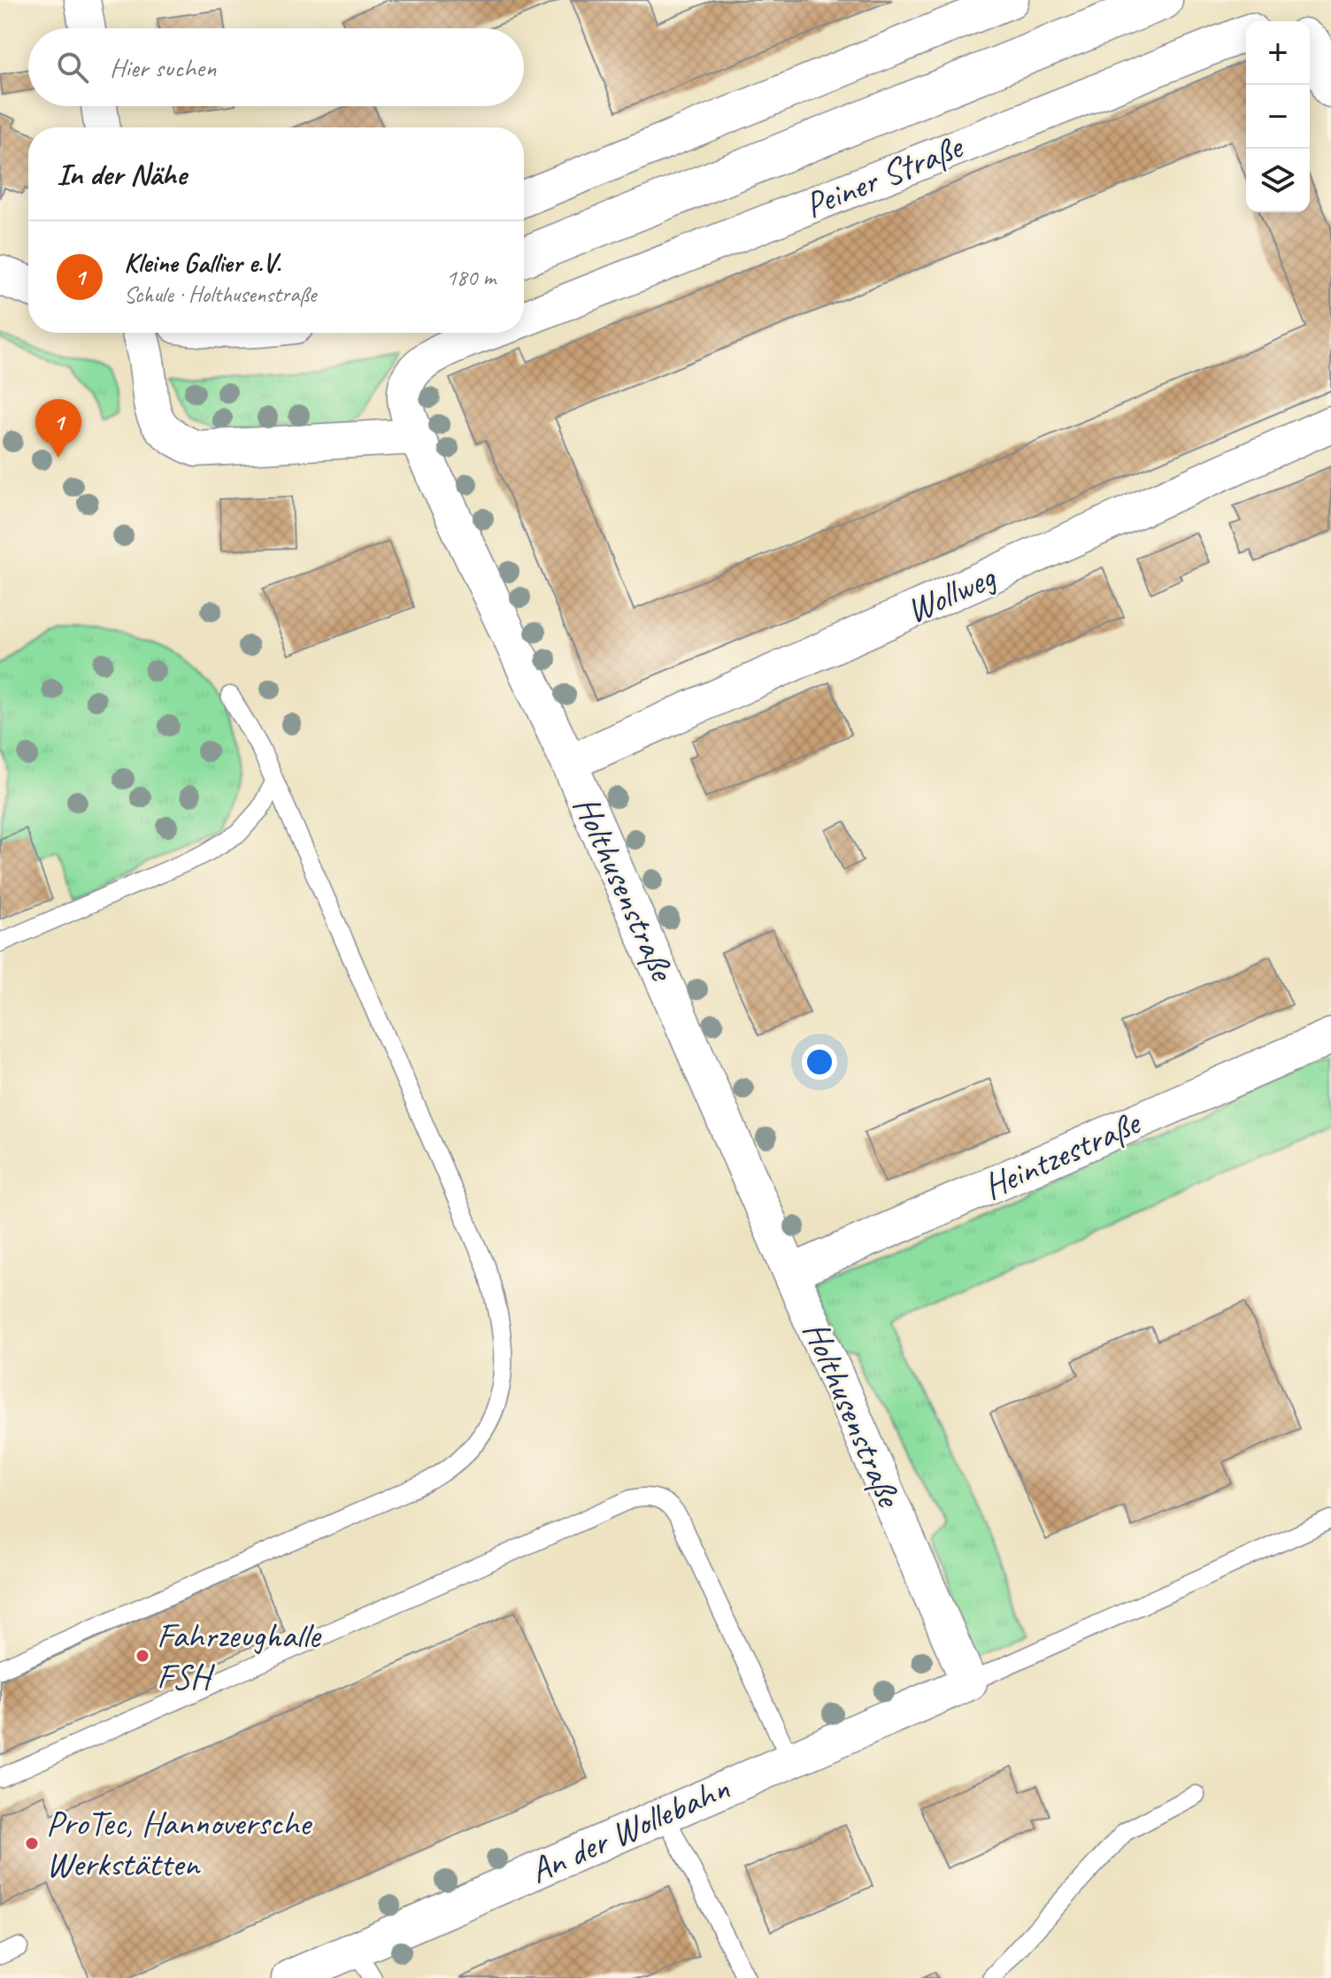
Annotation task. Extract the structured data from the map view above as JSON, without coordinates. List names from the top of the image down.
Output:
{
  "streets": {
    "street": [
      "Peiner Straße",
      "Wollweg",
      "Holthusenstraße",
      "Heintzestraße",
      "An der Wollebahn"
    ]
  },
  "crossings": [
    ["Peiner Straße", "Holthusenstraße"],
    ["Wollweg", "Holthusenstraße"],
    ["Holthusenstraße", "Heintzestraße"],
    ["Holthusenstraße", "An der Wollebahn"]
  ],
  "places": ["Fahrzeughalle FSH", "ProTec, Hannoversche Werkstätten"],
  "page": {
    "map_buttons": ["+", "−"],
    "search": "Hier suchen",
    "heading": "In der Nähe",
    "list": [
      {
        "mark": "1",
        "name": "Kleine Gallier e.V.",
        "note": "Schule · Holthusenstraße",
        "value": "180 m"
      }
    ],
    "pins": "1"
  }
}
